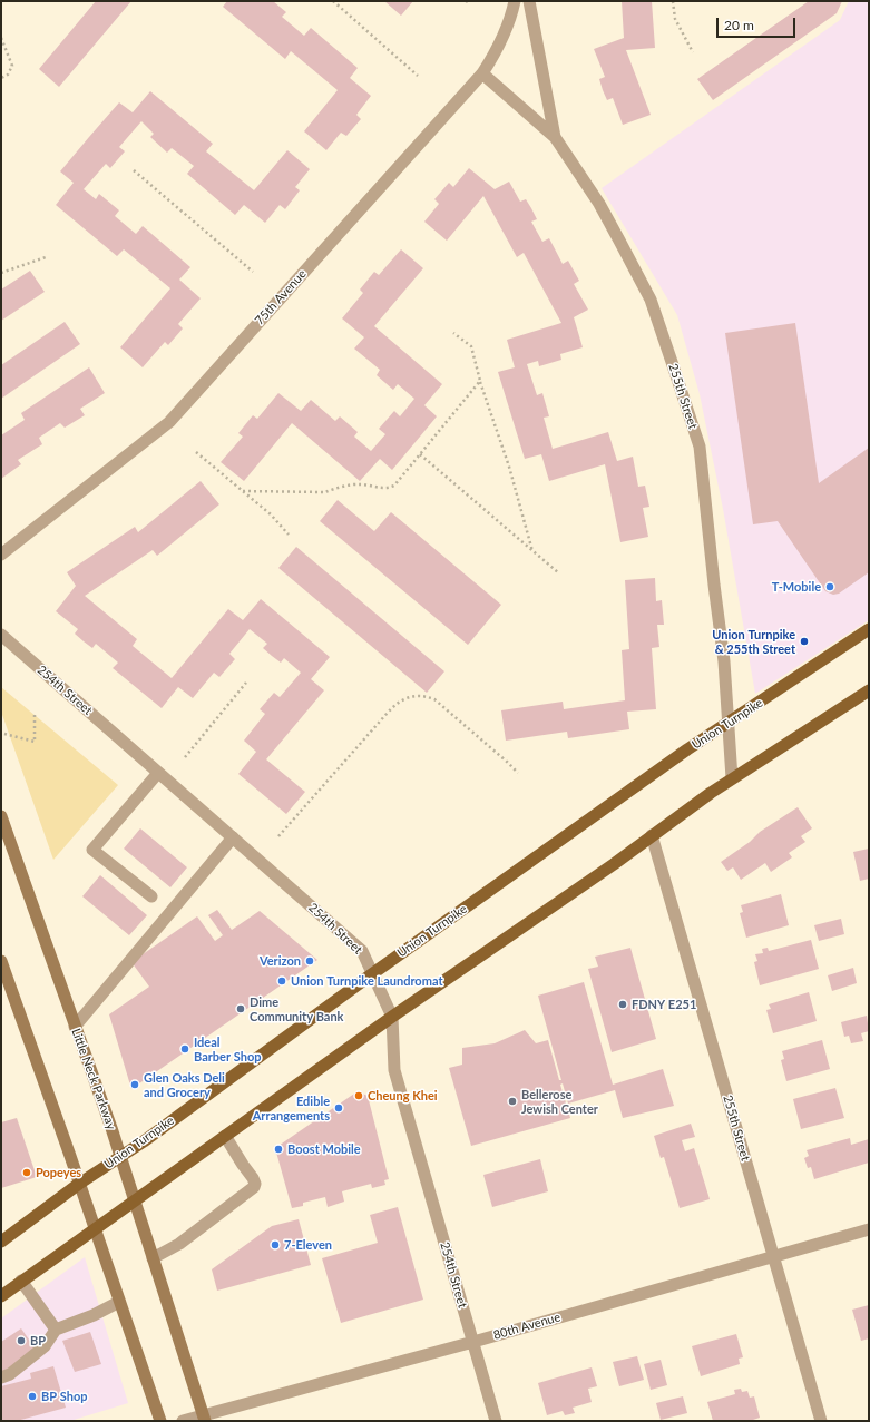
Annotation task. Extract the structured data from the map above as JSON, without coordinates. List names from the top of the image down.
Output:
{
  "streets": {
    "main road": ["Union Turnpike", "Little Neck Parkway"],
    "street": [
      "75th Avenue",
      "255th Street",
      "254th Street",
      "80th Avenue"
    ]
  },
  "crossings": [
    ["75th Avenue", "255th Street"],
    ["255th Street", "Union Turnpike"],
    ["255th Street", "80th Avenue"],
    ["254th Street", "Union Turnpike"],
    ["254th Street", "80th Avenue"],
    ["Union Turnpike", "Little Neck Parkway"],
    ["Little Neck Parkway", "80th Avenue"]
  ],
  "places": [
    "T-Mobile",
    "Union Turnpike & 255th Street",
    "Verizon",
    "Union Turnpike Laundromat",
    "FDNY E251",
    "Dime Community Bank",
    "Ideal Barber Shop",
    "Glen Oaks Deli and Grocery",
    "Cheung Khei",
    "Bellerose Jewish Center",
    "Edible Arrangements",
    "Boost Mobile",
    "Popeyes",
    "7-Eleven",
    "BP",
    "BP Shop"
  ],
  "scale_bar": "20 m"
}
